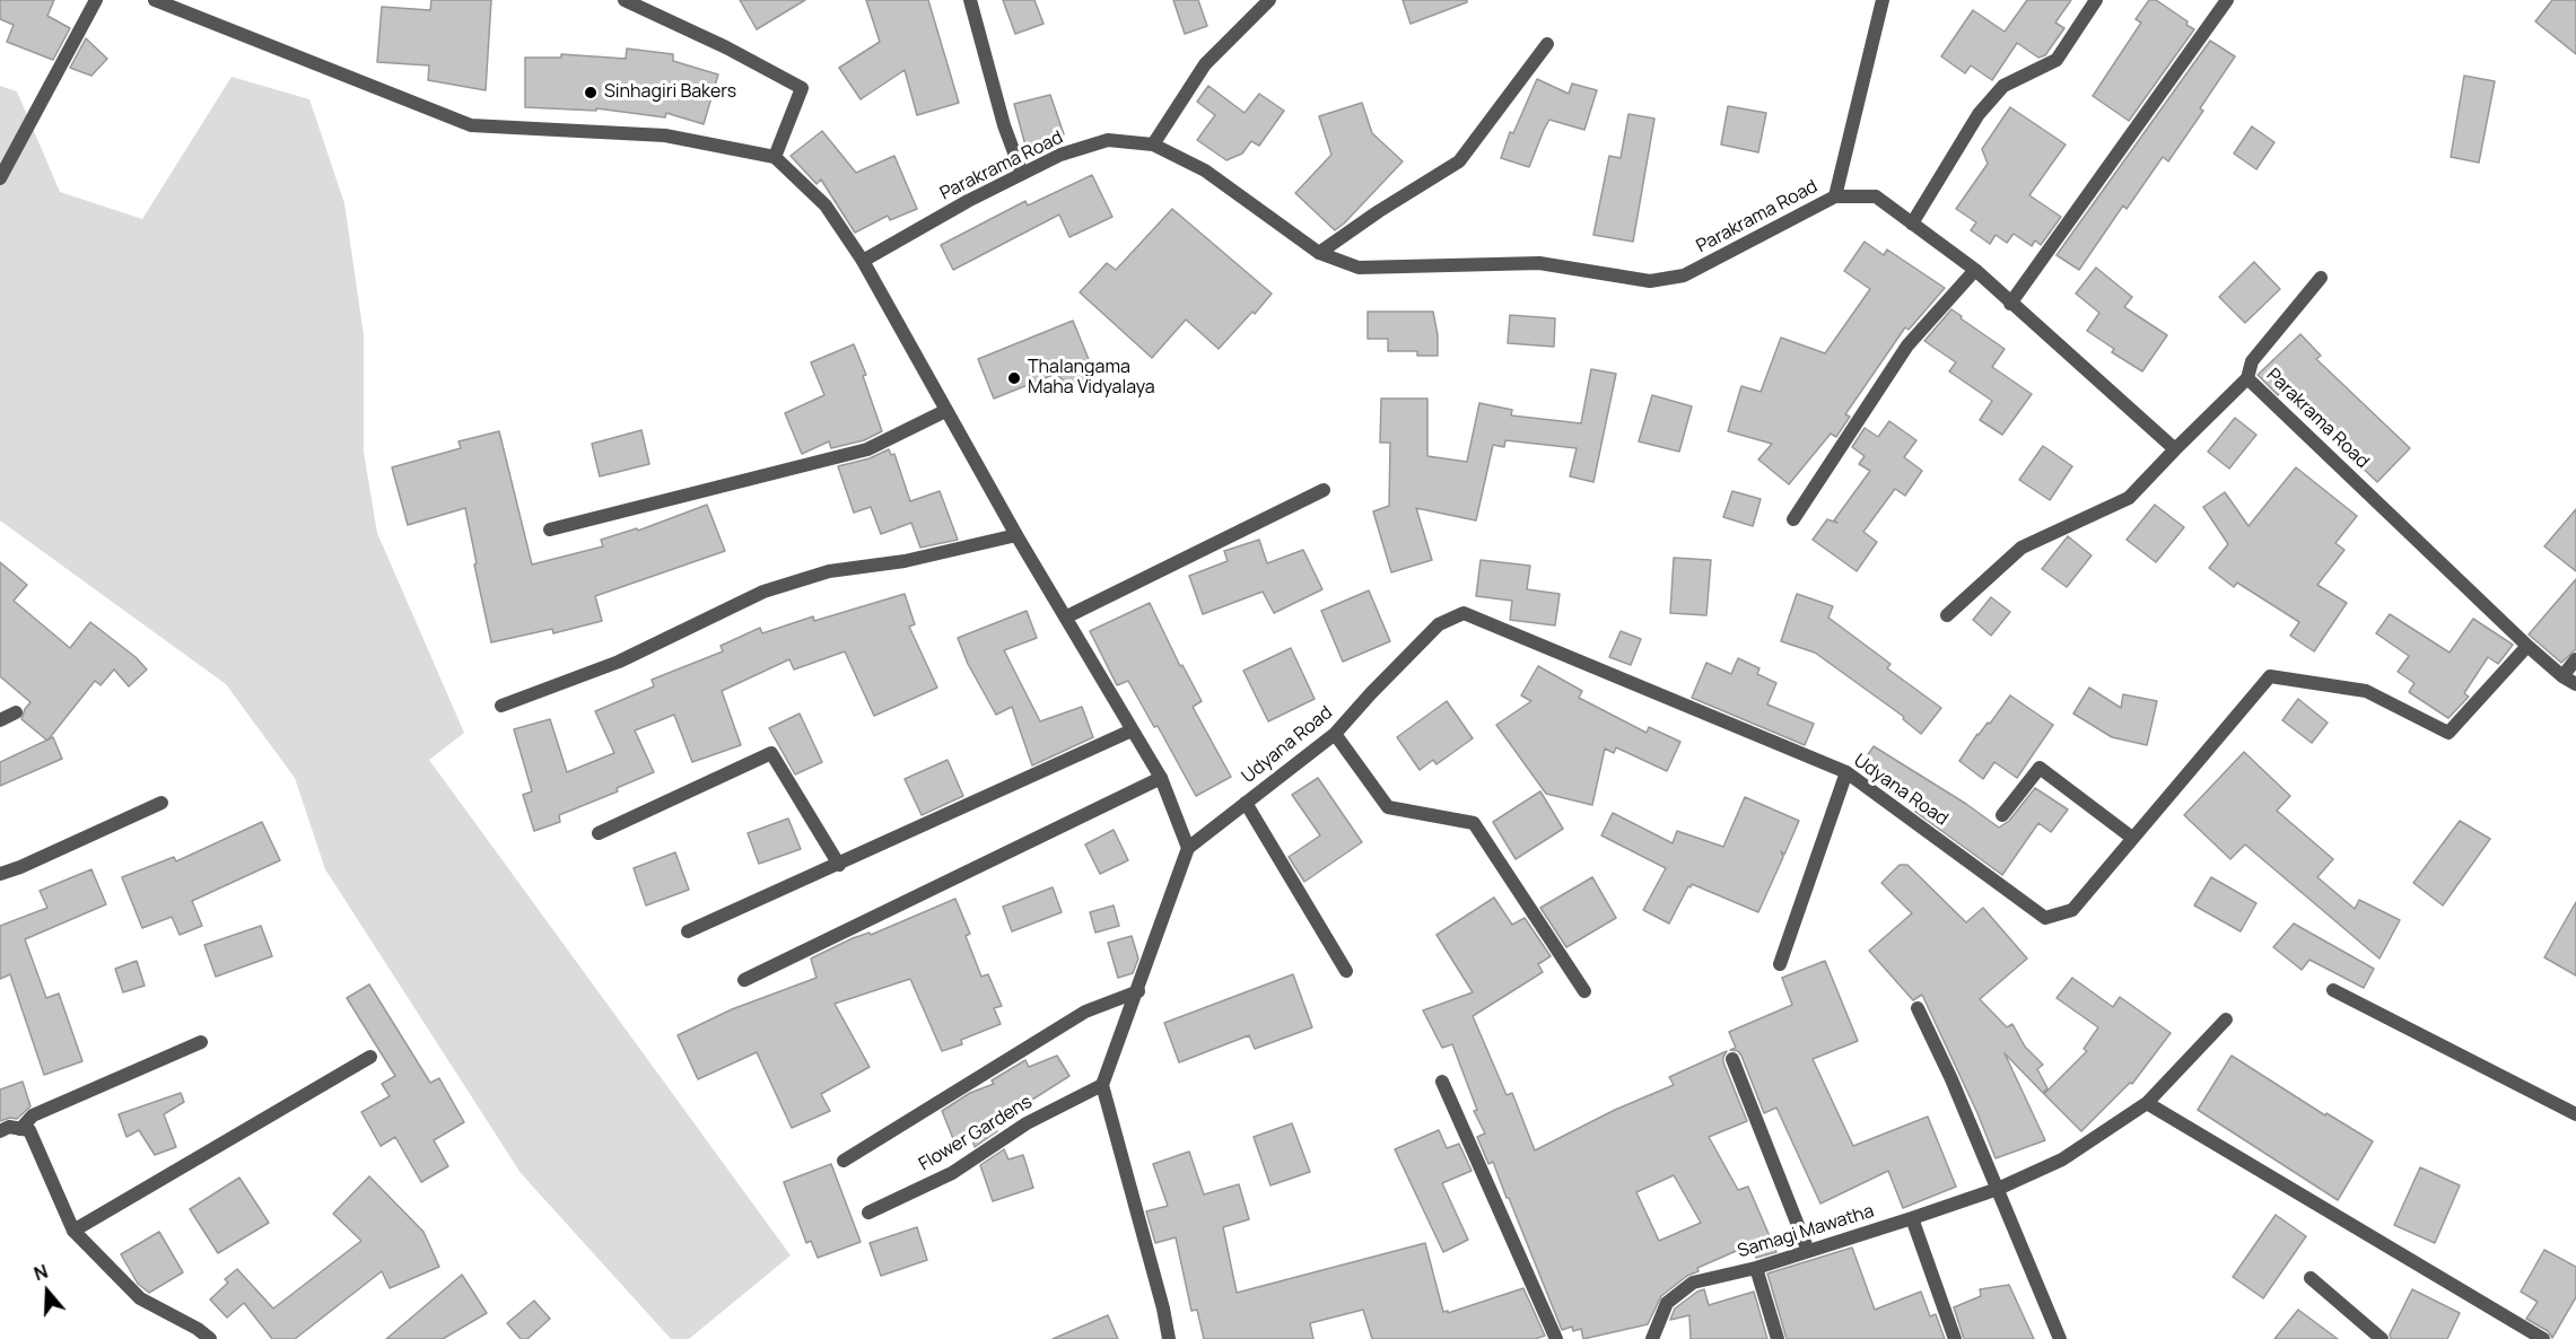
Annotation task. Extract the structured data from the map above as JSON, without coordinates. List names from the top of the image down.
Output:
{
  "streets": {
    "street": [
      "Parakrama Road",
      "Udyana Road",
      "Flower Gardens",
      "Samagi Mawatha"
    ]
  },
  "crossings": [
    ["Parakrama Road", "Udyana Road"]
  ],
  "places": ["Sinhagiri Bakers", "Thalangama Maha Vidyalaya"],
  "north": "top"
}
